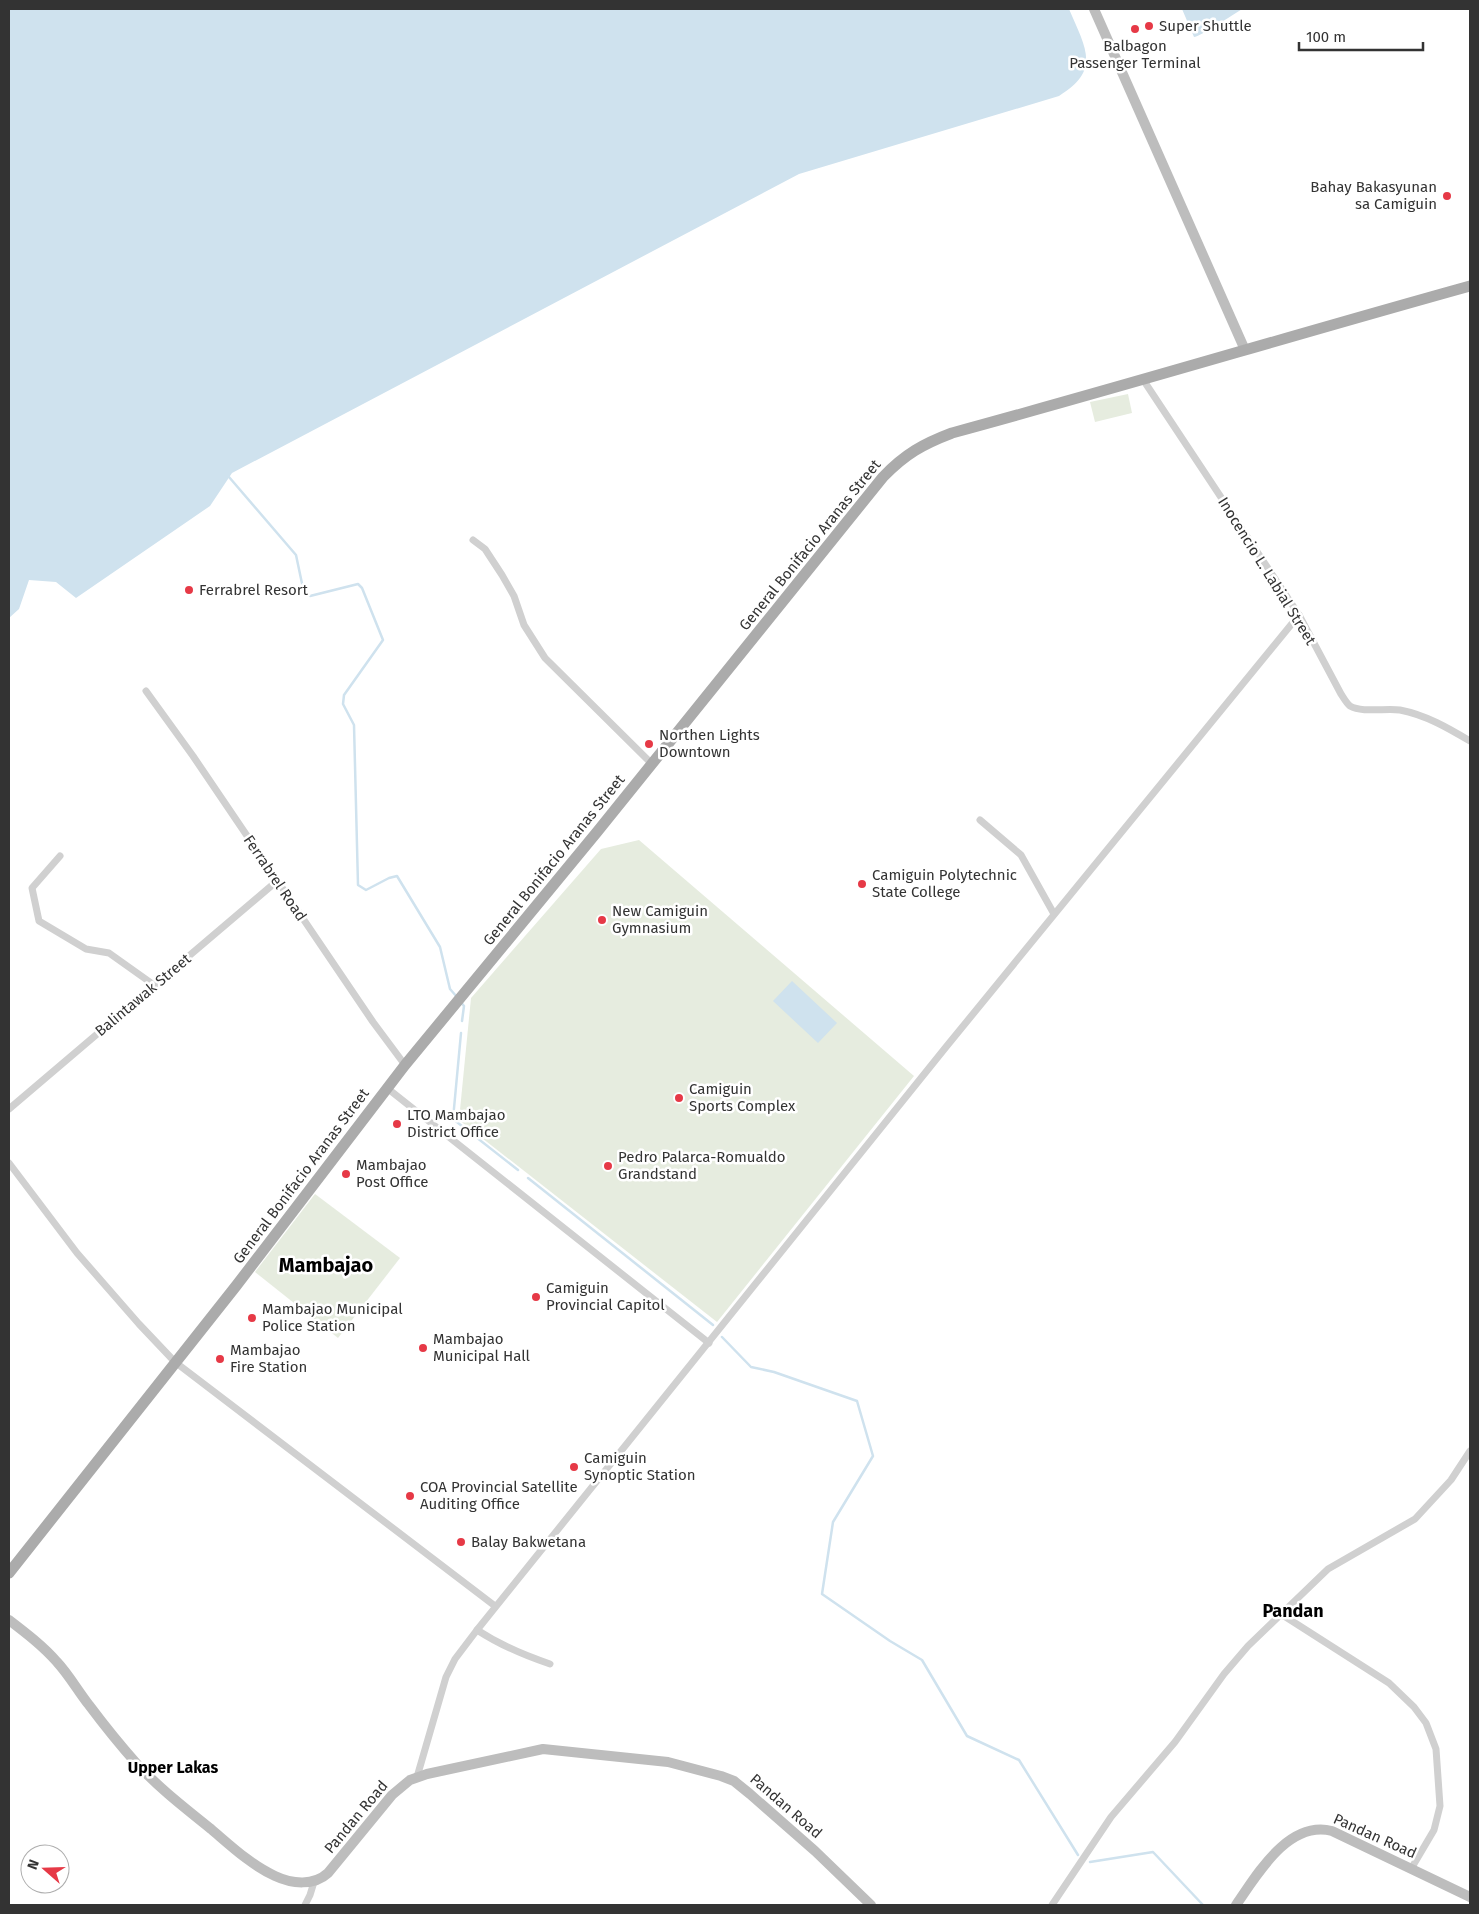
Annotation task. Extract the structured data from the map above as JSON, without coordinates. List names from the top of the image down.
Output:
{
  "streets": {
    "main road": ["General Bonifacio Aranas Street"],
    "street": [
      "Inocencio L. Labial Street",
      "Ferrabrel Road",
      "Balintawak Street",
      "Pandan Road"
    ]
  },
  "crossings": [
    ["General Bonifacio Aranas Street", "Inocencio L. Labial Street"],
    ["General Bonifacio Aranas Street", "Ferrabrel Road"],
    ["Ferrabrel Road", "Balintawak Street"]
  ],
  "districts": ["Mambajao", "Pandan", "Upper Lakas"],
  "places": [
    "Super Shuttle",
    "Balbagon Passenger Terminal",
    "Bahay Bakasyunan sa Camiguin",
    "Ferrabrel Resort",
    "Northen Lights Downtown",
    "Camiguin Polytechnic State College",
    "New Camiguin Gymnasium",
    "Camiguin Sports Complex",
    "LTO Mambajao District Office",
    "Pedro Palarca-Romualdo Grandstand",
    "Mambajao Post Office",
    "Camiguin Provincial Capitol",
    "Mambajao Municipal Police Station",
    "Mambajao Municipal Hall",
    "Mambajao Fire Station",
    "Camiguin Synoptic Station",
    "COA Provincial Satellite Auditing Office",
    "Balay Bakwetana"
  ],
  "scale_bar": "100 m",
  "north": "left"
}
